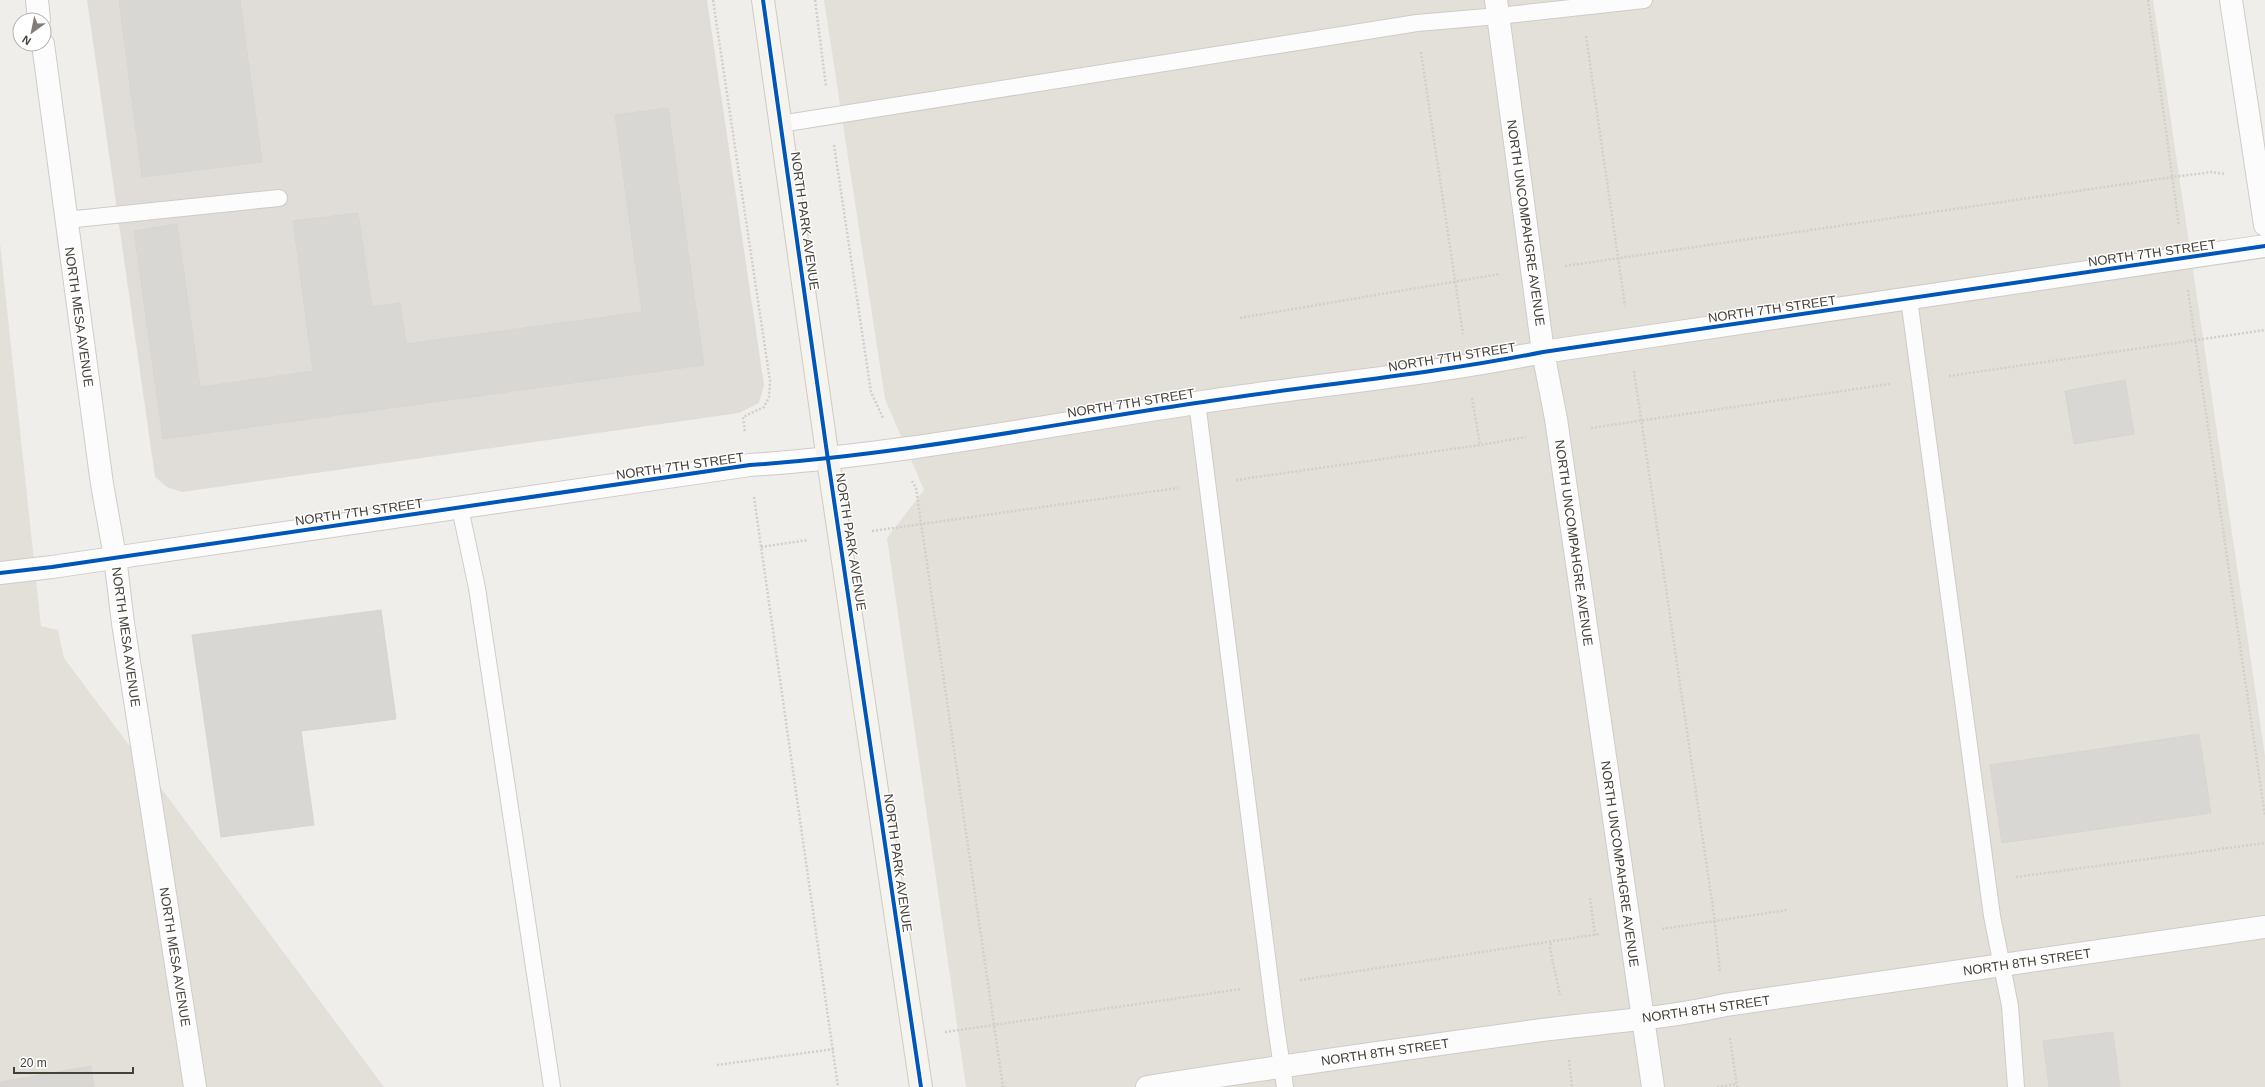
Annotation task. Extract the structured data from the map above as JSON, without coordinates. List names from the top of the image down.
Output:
{
  "streets": {
    "street": [
      "NORTH PARK AVENUE",
      "NORTH UNCOMPAHGRE AVENUE",
      "NORTH 7TH STREET",
      "NORTH MESA AVENUE",
      "NORTH 8TH STREET"
    ]
  },
  "crossings": [
    ["NORTH PARK AVENUE", "NORTH 7TH STREET"],
    ["NORTH UNCOMPAHGRE AVENUE", "NORTH 7TH STREET"],
    ["NORTH UNCOMPAHGRE AVENUE", "NORTH 8TH STREET"],
    ["NORTH 7TH STREET", "NORTH MESA AVENUE"]
  ],
  "scale_bar": "20 m",
  "north": "bottom left"
}
